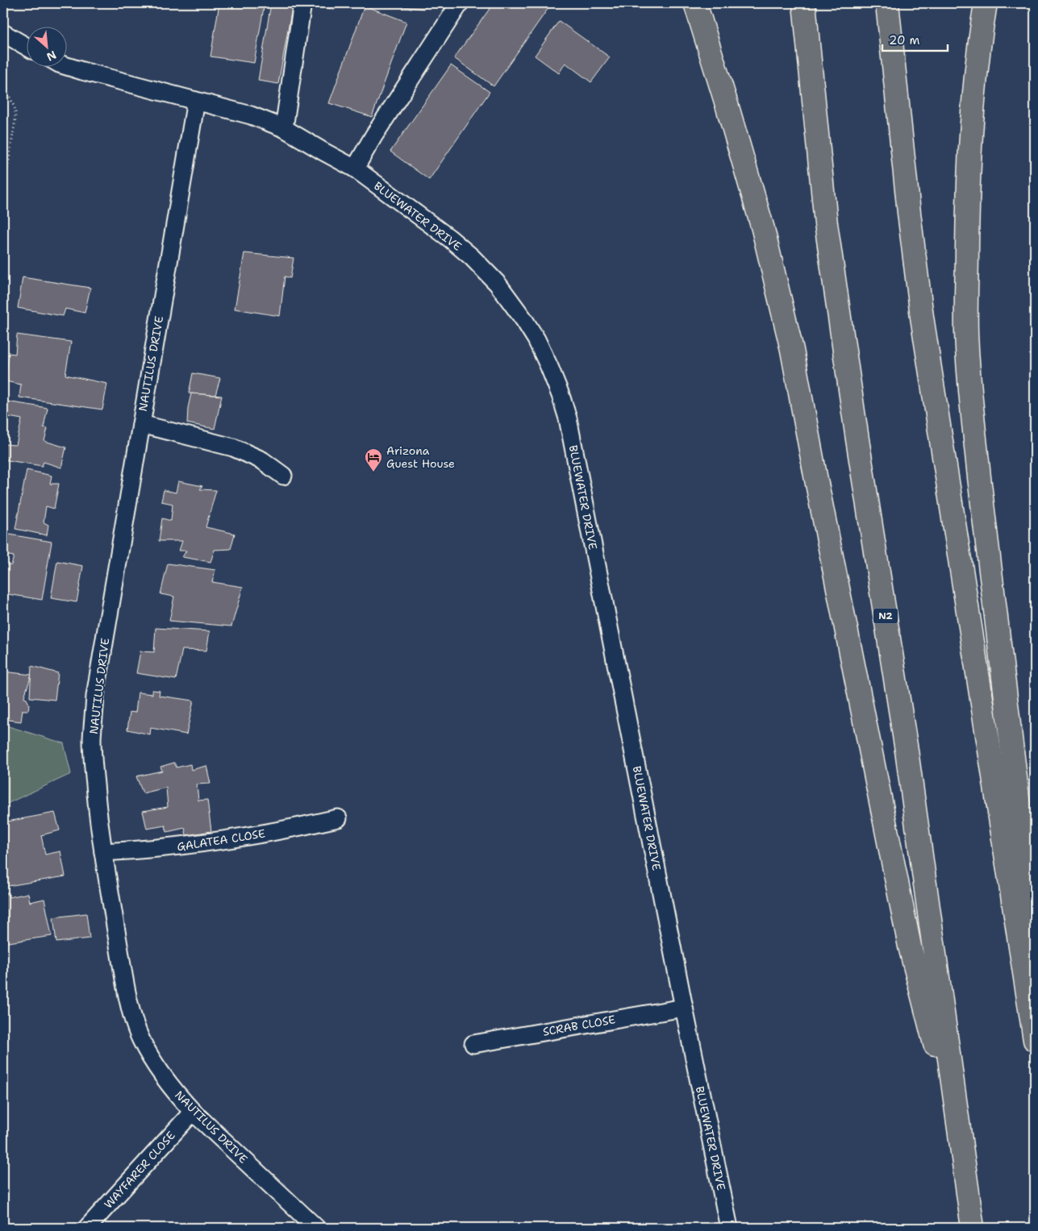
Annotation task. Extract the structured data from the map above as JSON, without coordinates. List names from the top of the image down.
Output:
{
  "streets": {
    "highway": ["N2"],
    "street": [
      "BLUEWATER DRIVE",
      "NAUTILUS DRIVE",
      "GALATEA CLOSE",
      "SCRAB CLOSE",
      "WAYFARER CLOSE"
    ]
  },
  "crossings": [
    ["BLUEWATER DRIVE", "NAUTILUS DRIVE"],
    ["BLUEWATER DRIVE", "SCRAB CLOSE"],
    ["NAUTILUS DRIVE", "GALATEA CLOSE"],
    ["NAUTILUS DRIVE", "WAYFARER CLOSE"]
  ],
  "places": {
    "hotel": ["Arizona Guest House"]
  },
  "scale_bar": "20 m",
  "north": "bottom right"
}
